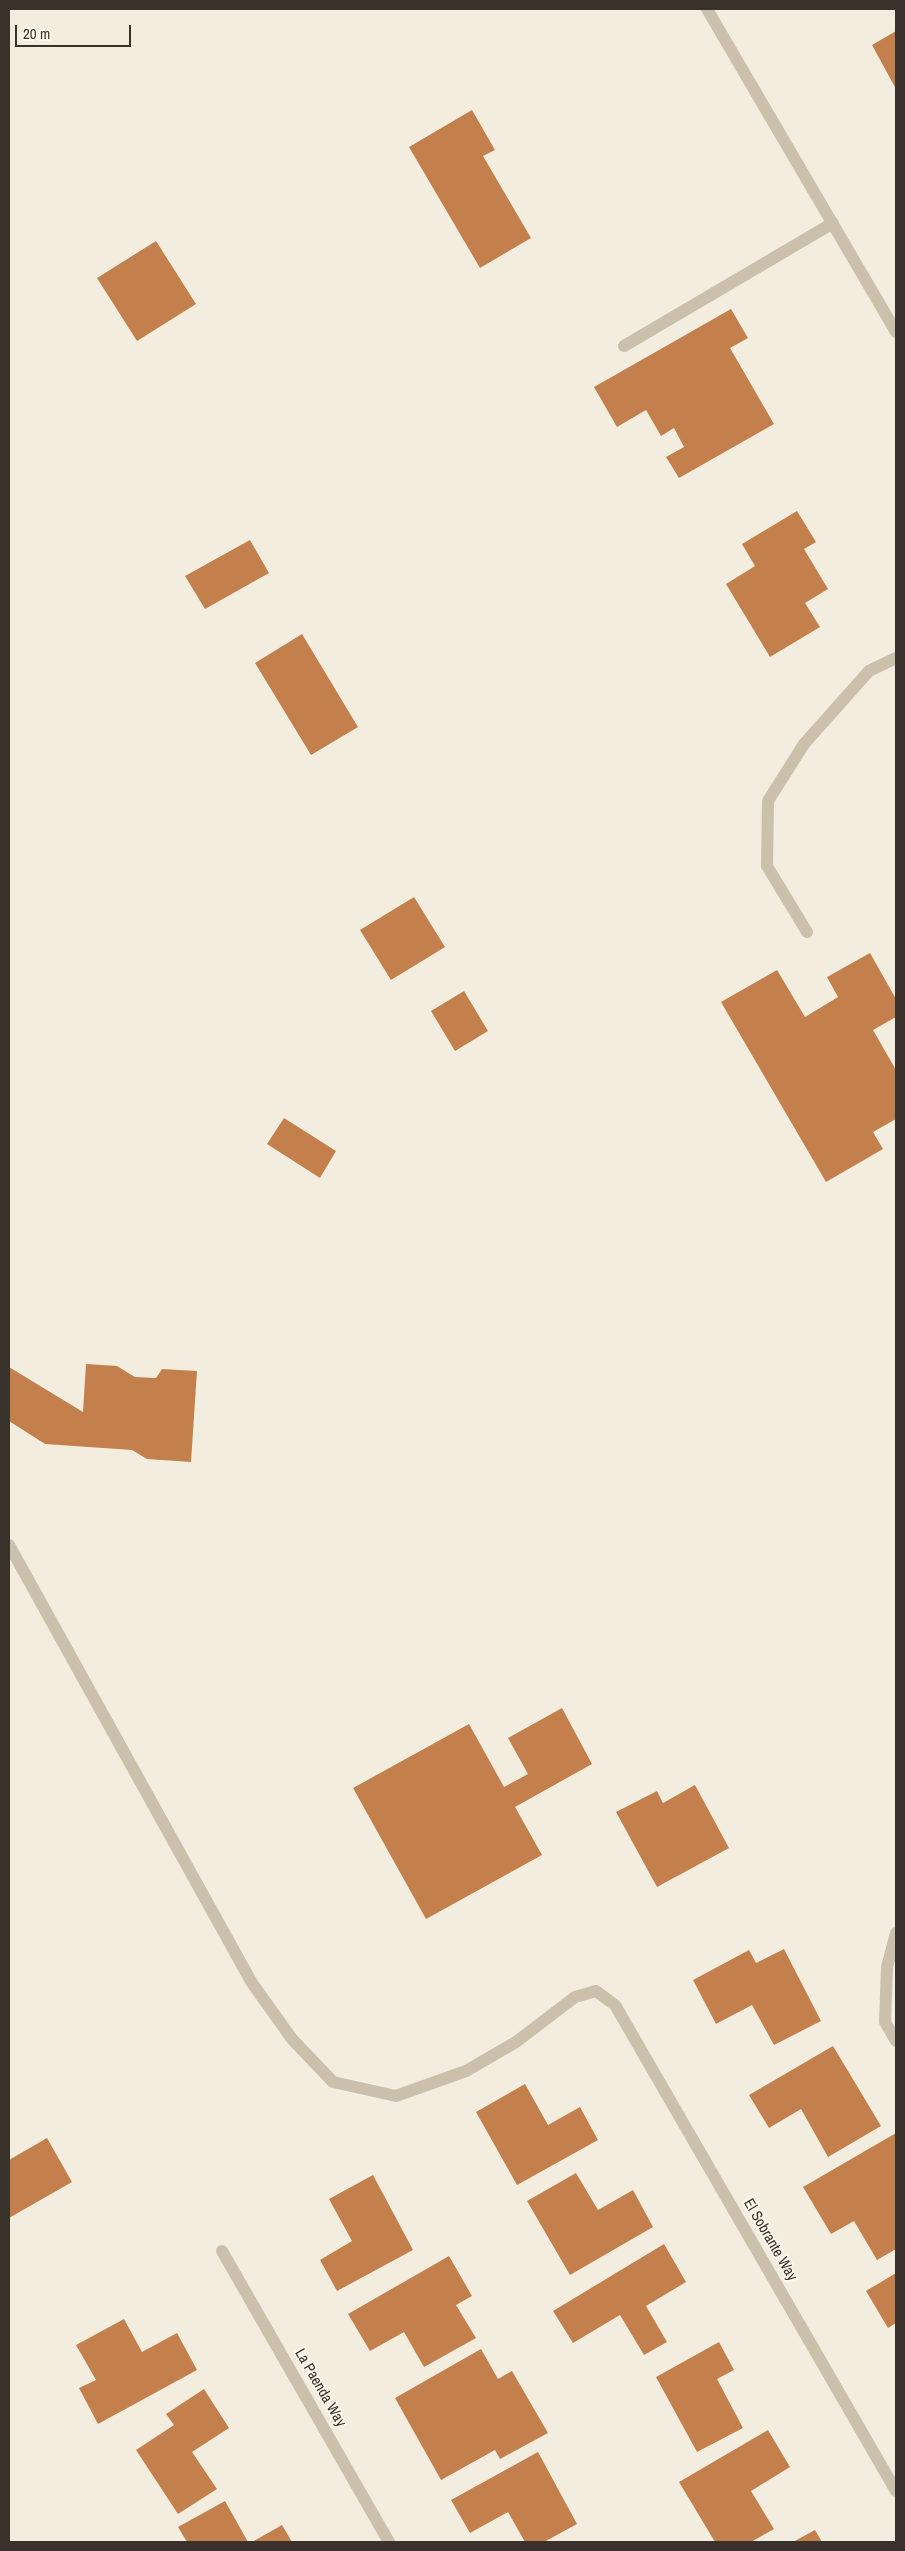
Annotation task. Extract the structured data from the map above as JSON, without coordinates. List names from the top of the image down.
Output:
{
  "streets": {
    "street": ["El Sobrante Way", "La Paenda Way"]
  },
  "scale_bar": "20 m"
}
